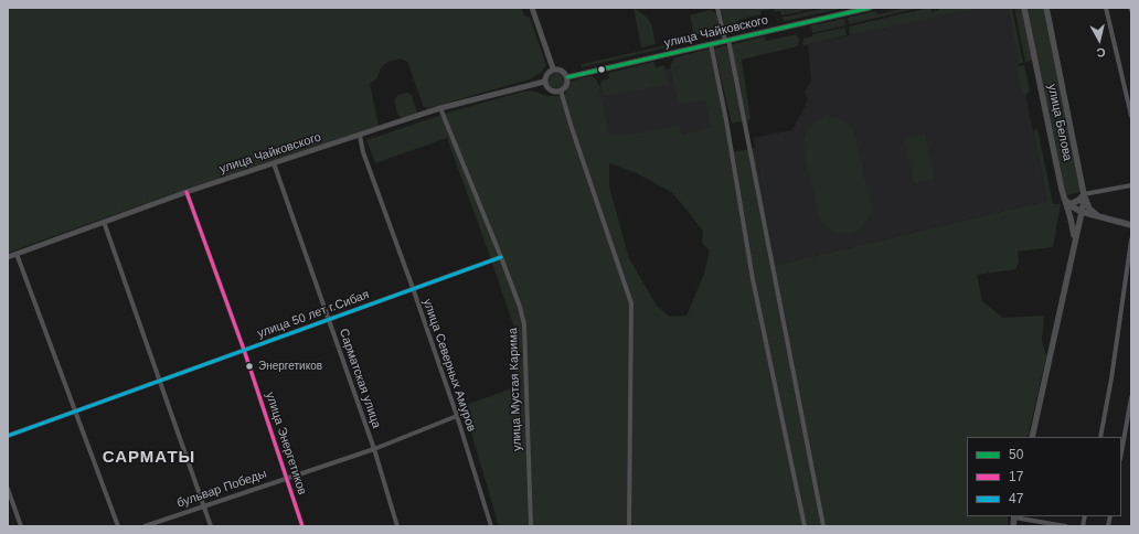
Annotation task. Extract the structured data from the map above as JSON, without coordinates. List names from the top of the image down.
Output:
{
  "streets": {
    "main road": ["улица Белова"],
    "street": [
      "улица Чайковского",
      "улица 50 лет г.Сибая",
      "улица Северных Амуров",
      "Сарматская улица",
      "улица Мустая Карима",
      "улица Энергетиков",
      "бульвар Победы"
    ]
  },
  "crossings": [
    ["улица Чайковского", "улица Северных Амуров"],
    ["улица Чайковского", "Сарматская улица"],
    ["улица Чайковского", "улица Мустая Карима"],
    ["улица Чайковского", "улица Энергетиков"],
    ["улица 50 лет г.Сибая", "улица Северных Амуров"],
    ["улица 50 лет г.Сибая", "Сарматская улица"],
    ["улица 50 лет г.Сибая", "улица Мустая Карима"],
    ["улица 50 лет г.Сибая", "улица Энергетиков"],
    ["улица Северных Амуров", "бульвар Победы"],
    ["Сарматская улица", "бульвар Победы"],
    ["улица Энергетиков", "бульвар Победы"]
  ],
  "districts": ["САРМАТЫ"],
  "places": ["Энергетиков"],
  "lines": ["transit line 50", "transit line 17", "transit line 47"],
  "legend": ["50", "17", "47"],
  "north": "bottom"
}
